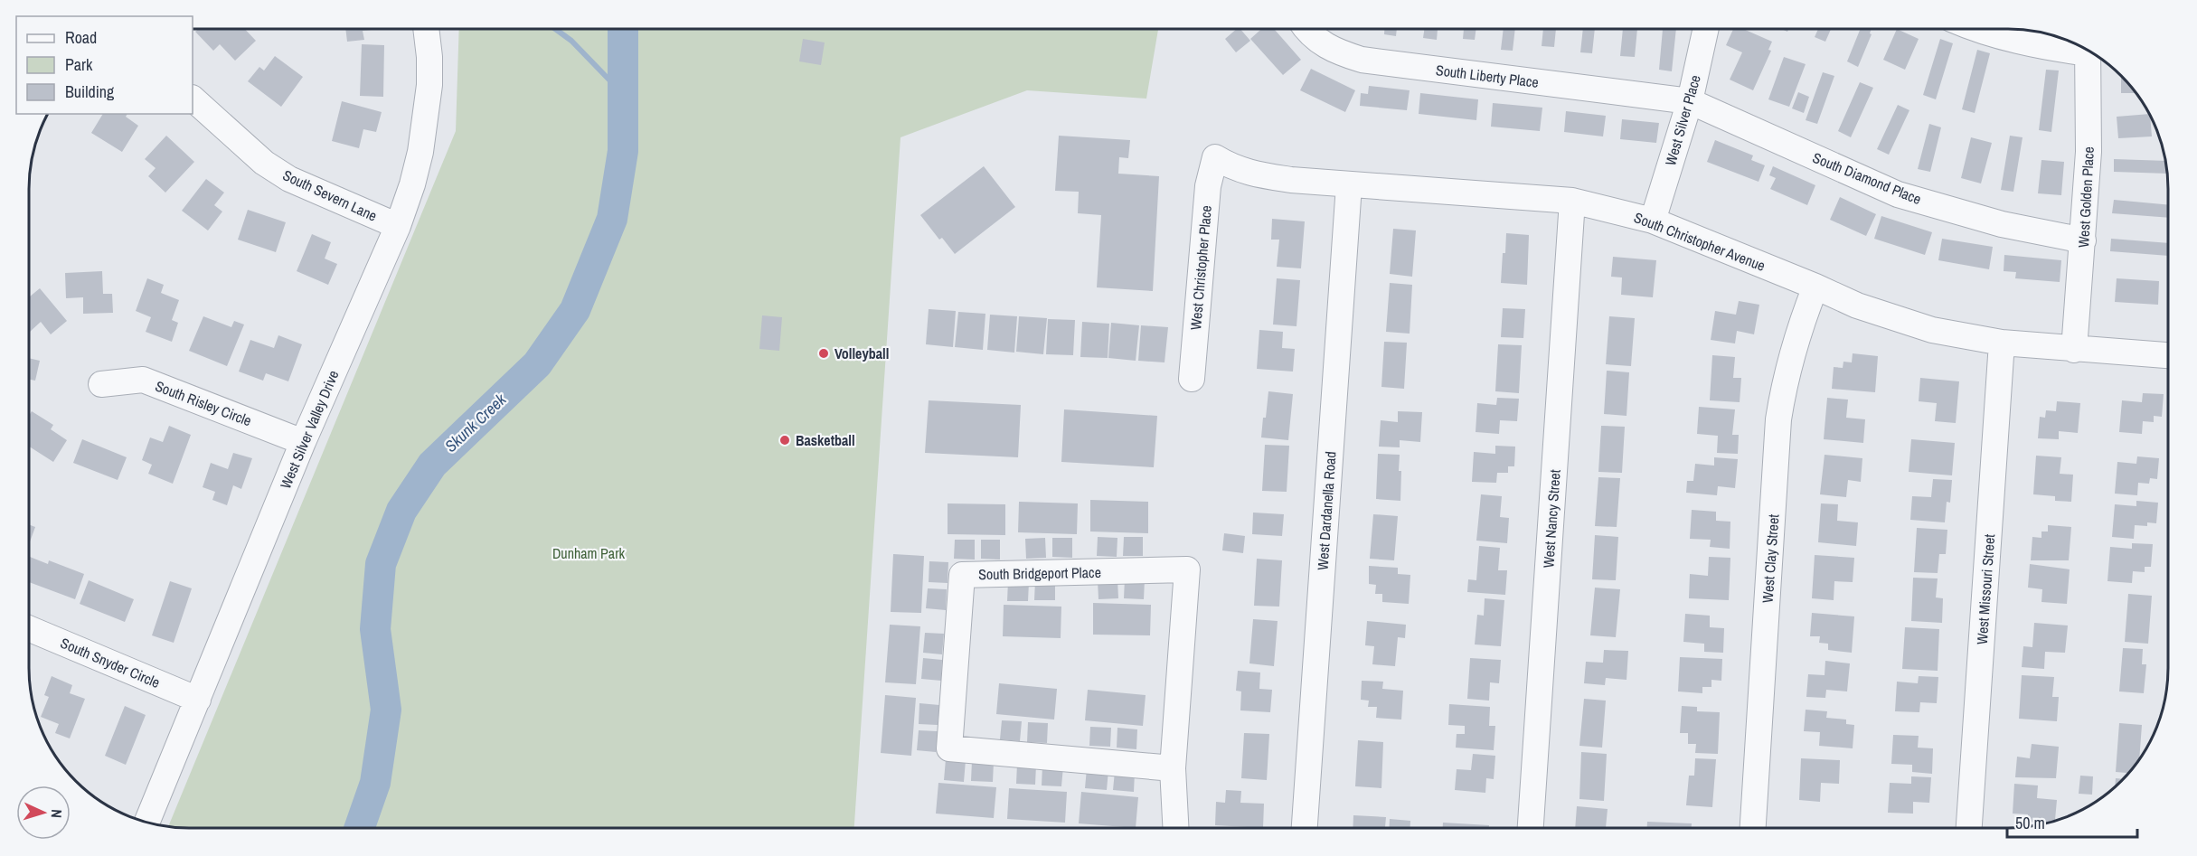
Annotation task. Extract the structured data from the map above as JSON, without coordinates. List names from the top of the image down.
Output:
{
  "streets": {
    "street": [
      "South Liberty Place",
      "West Silver Place",
      "South Diamond Place",
      "South Severn Lane",
      "West Golden Place",
      "South Christopher Avenue",
      "West Christopher Place",
      "South Risley Circle",
      "West Silver Valley Drive",
      "West Dardanella Road",
      "West Nancy Street",
      "West Clay Street",
      "South Bridgeport Place",
      "West Missouri Street",
      "South Snyder Circle"
    ]
  },
  "crossings": [
    ["South Liberty Place", "West Silver Place"],
    ["South Liberty Place", "South Diamond Place"],
    ["West Silver Place", "South Diamond Place"],
    ["West Silver Place", "South Christopher Avenue"],
    ["South Diamond Place", "West Golden Place"],
    ["South Severn Lane", "West Silver Valley Drive"],
    ["West Golden Place", "South Christopher Avenue"],
    ["South Christopher Avenue", "West Christopher Place"],
    ["South Christopher Avenue", "West Dardanella Road"],
    ["South Christopher Avenue", "West Nancy Street"],
    ["South Christopher Avenue", "West Clay Street"],
    ["South Christopher Avenue", "West Missouri Street"],
    ["South Risley Circle", "West Silver Valley Drive"],
    ["West Silver Valley Drive", "South Snyder Circle"]
  ],
  "water": ["Skunk Creek"],
  "parks": ["Dunham Park"],
  "places": ["Volleyball", "Basketball"],
  "legend": ["Road", "Park", "Building"],
  "scale_bar": "50 m",
  "north": "right"
}
